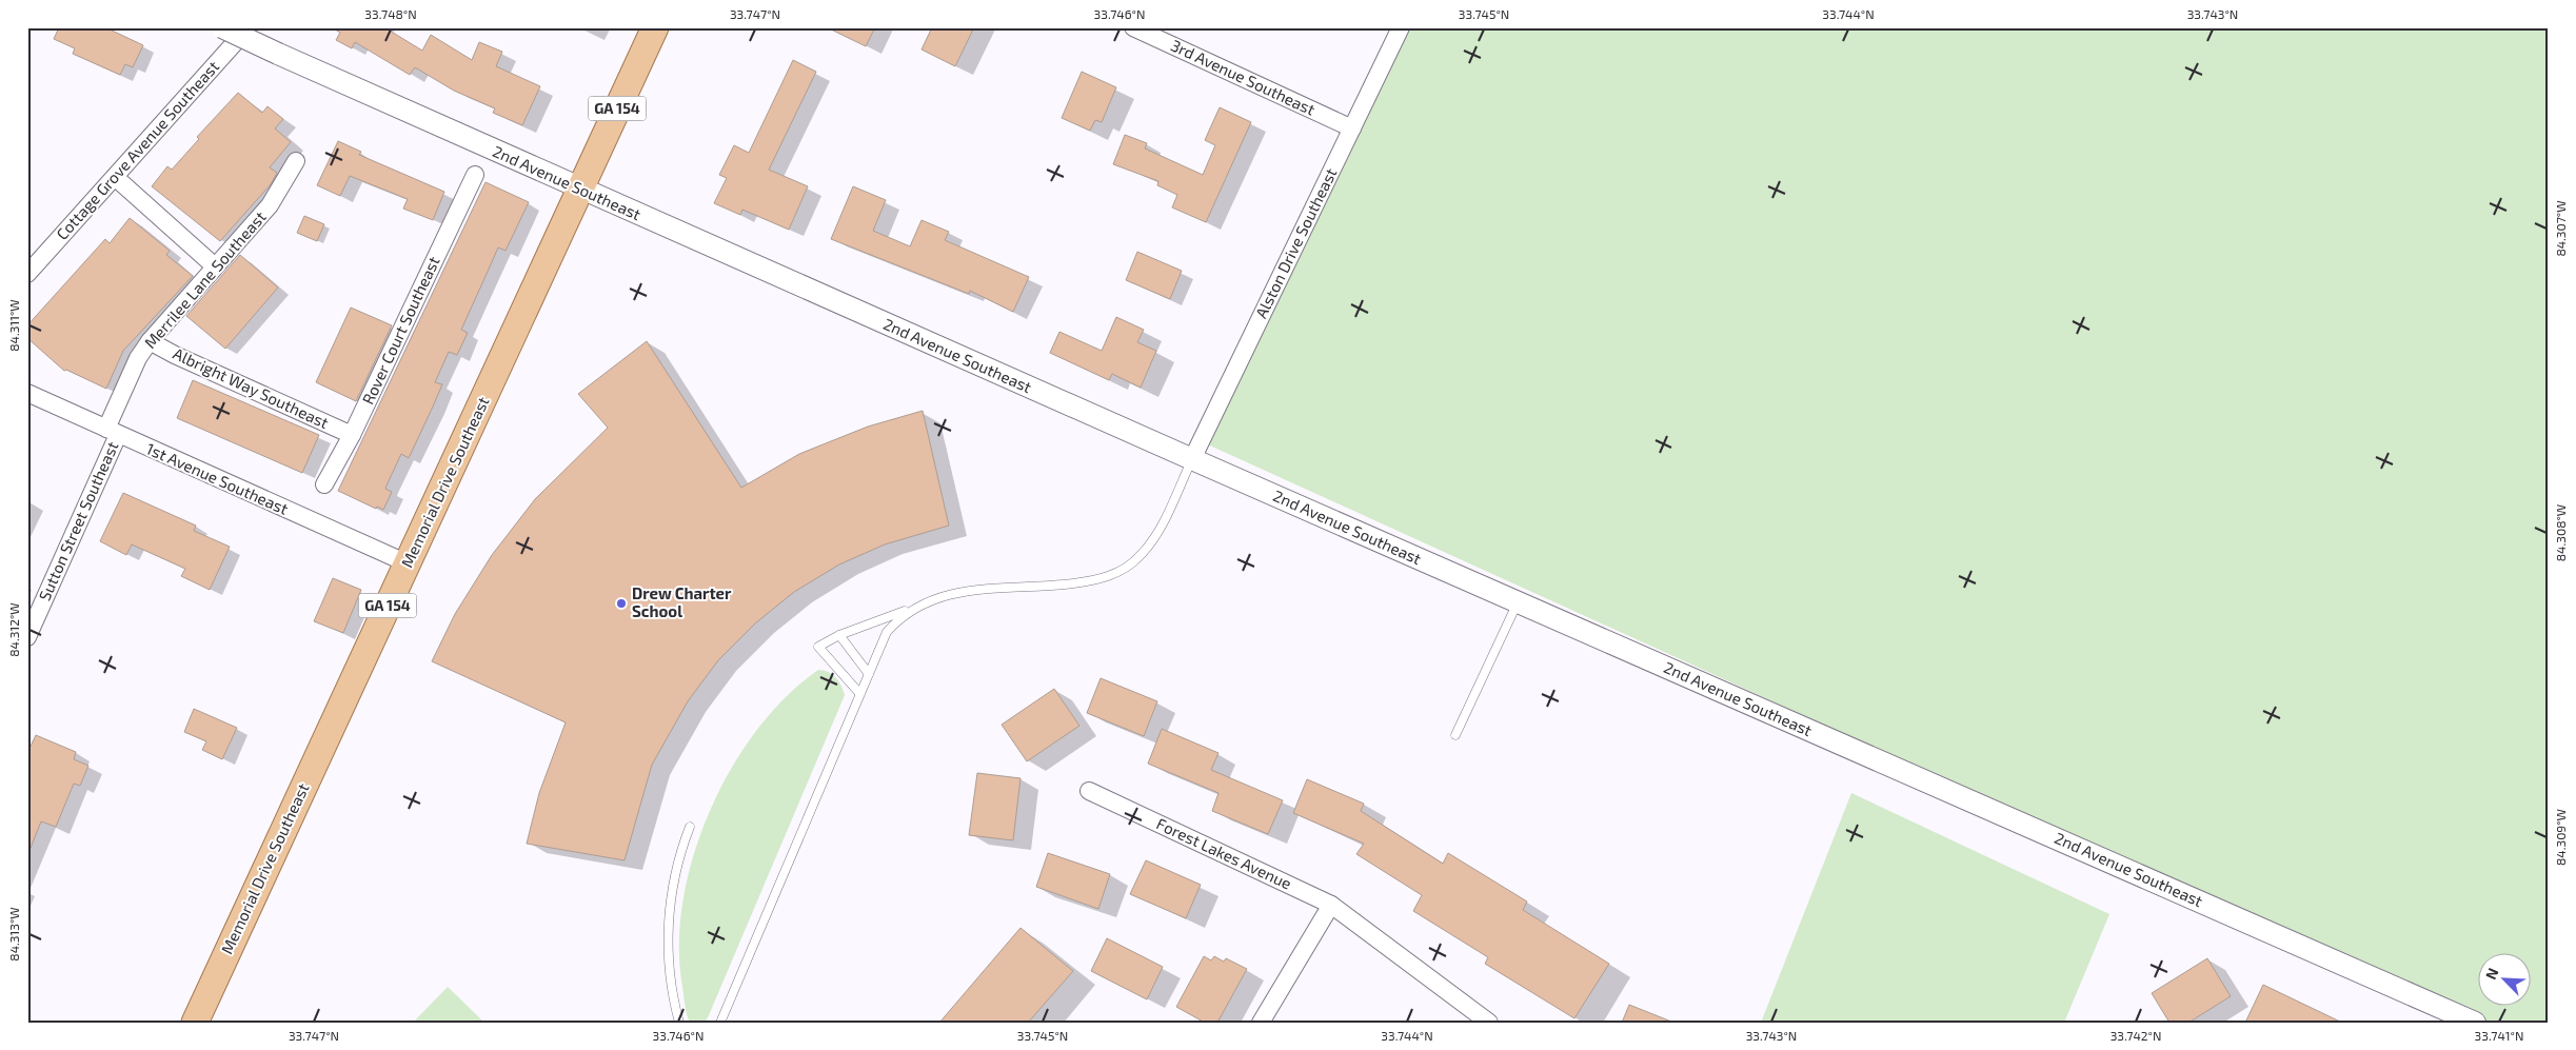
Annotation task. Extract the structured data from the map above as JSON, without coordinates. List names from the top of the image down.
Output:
{
  "streets": {
    "main road": ["GA 154", "Memorial Drive Southeast"],
    "street": [
      "3rd Avenue Southeast",
      "Cottage Grove Avenue Southeast",
      "2nd Avenue Southeast",
      "Alston Drive Southeast",
      "Merrilee Lane Southeast",
      "Rover Court Southeast",
      "Albright Way Southeast",
      "1st Avenue Southeast",
      "Sutton Street Southeast",
      "Forest Lakes Avenue"
    ]
  },
  "crossings": [
    ["3rd Avenue Southeast", "Alston Drive Southeast"],
    ["2nd Avenue Southeast", "Alston Drive Southeast"],
    ["2nd Avenue Southeast", "Memorial Drive Southeast"],
    ["Merrilee Lane Southeast", "Albright Way Southeast"],
    ["Merrilee Lane Southeast", "1st Avenue Southeast"],
    ["Merrilee Lane Southeast", "Sutton Street Southeast"],
    ["Rover Court Southeast", "Albright Way Southeast"],
    ["1st Avenue Southeast", "Memorial Drive Southeast"],
    ["1st Avenue Southeast", "Sutton Street Southeast"]
  ],
  "places": ["Drew Charter School"],
  "north": "top left",
  "coordinates": [
    "33.748°N",
    "33.747°N",
    "33.746°N",
    "33.745°N",
    "33.744°N",
    "33.743°N",
    "84.307°W",
    "84.311°W",
    "84.308°W",
    "84.312°W",
    "84.309°W",
    "84.313°W",
    "33.742°N",
    "33.741°N"
  ]
}
